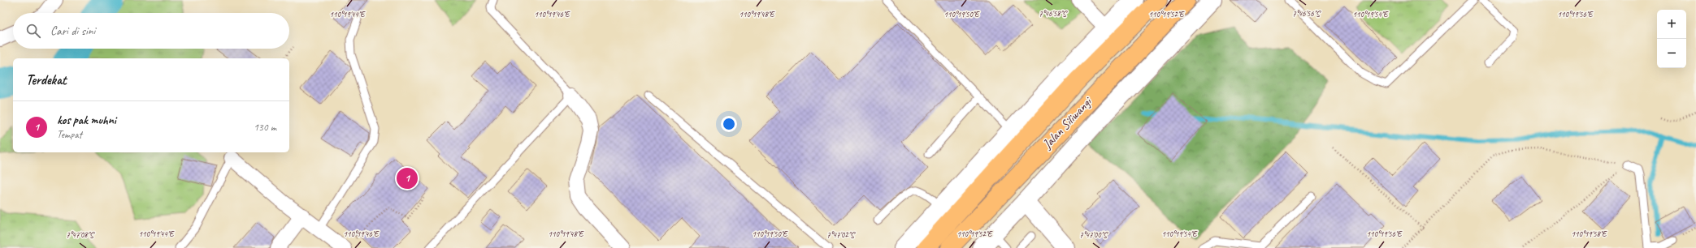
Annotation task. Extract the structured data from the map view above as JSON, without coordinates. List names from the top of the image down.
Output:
{
  "streets": {
    "highway": ["Jalan Siliwangi"]
  },
  "page": {
    "map_buttons": ["+", "−"],
    "search": "Cari di sini",
    "heading": "Terdekat",
    "list": [
      {
        "mark": "1",
        "name": "kos pak muhni",
        "note": "Tempat",
        "value": "130 m"
      }
    ],
    "pins": "1"
  },
  "coordinates": [
    "7°46'58\"S",
    "7°46'56\"S",
    "110°19'44\"E",
    "110°19'46\"E",
    "110°19'48\"E",
    "110°19'50\"E",
    "110°19'52\"E",
    "110°19'54\"E",
    "110°19'56\"E",
    "110°19'58\"E",
    "7°47'08\"S",
    "7°47'02\"S",
    "7°47'00\"S"
  ]
}
